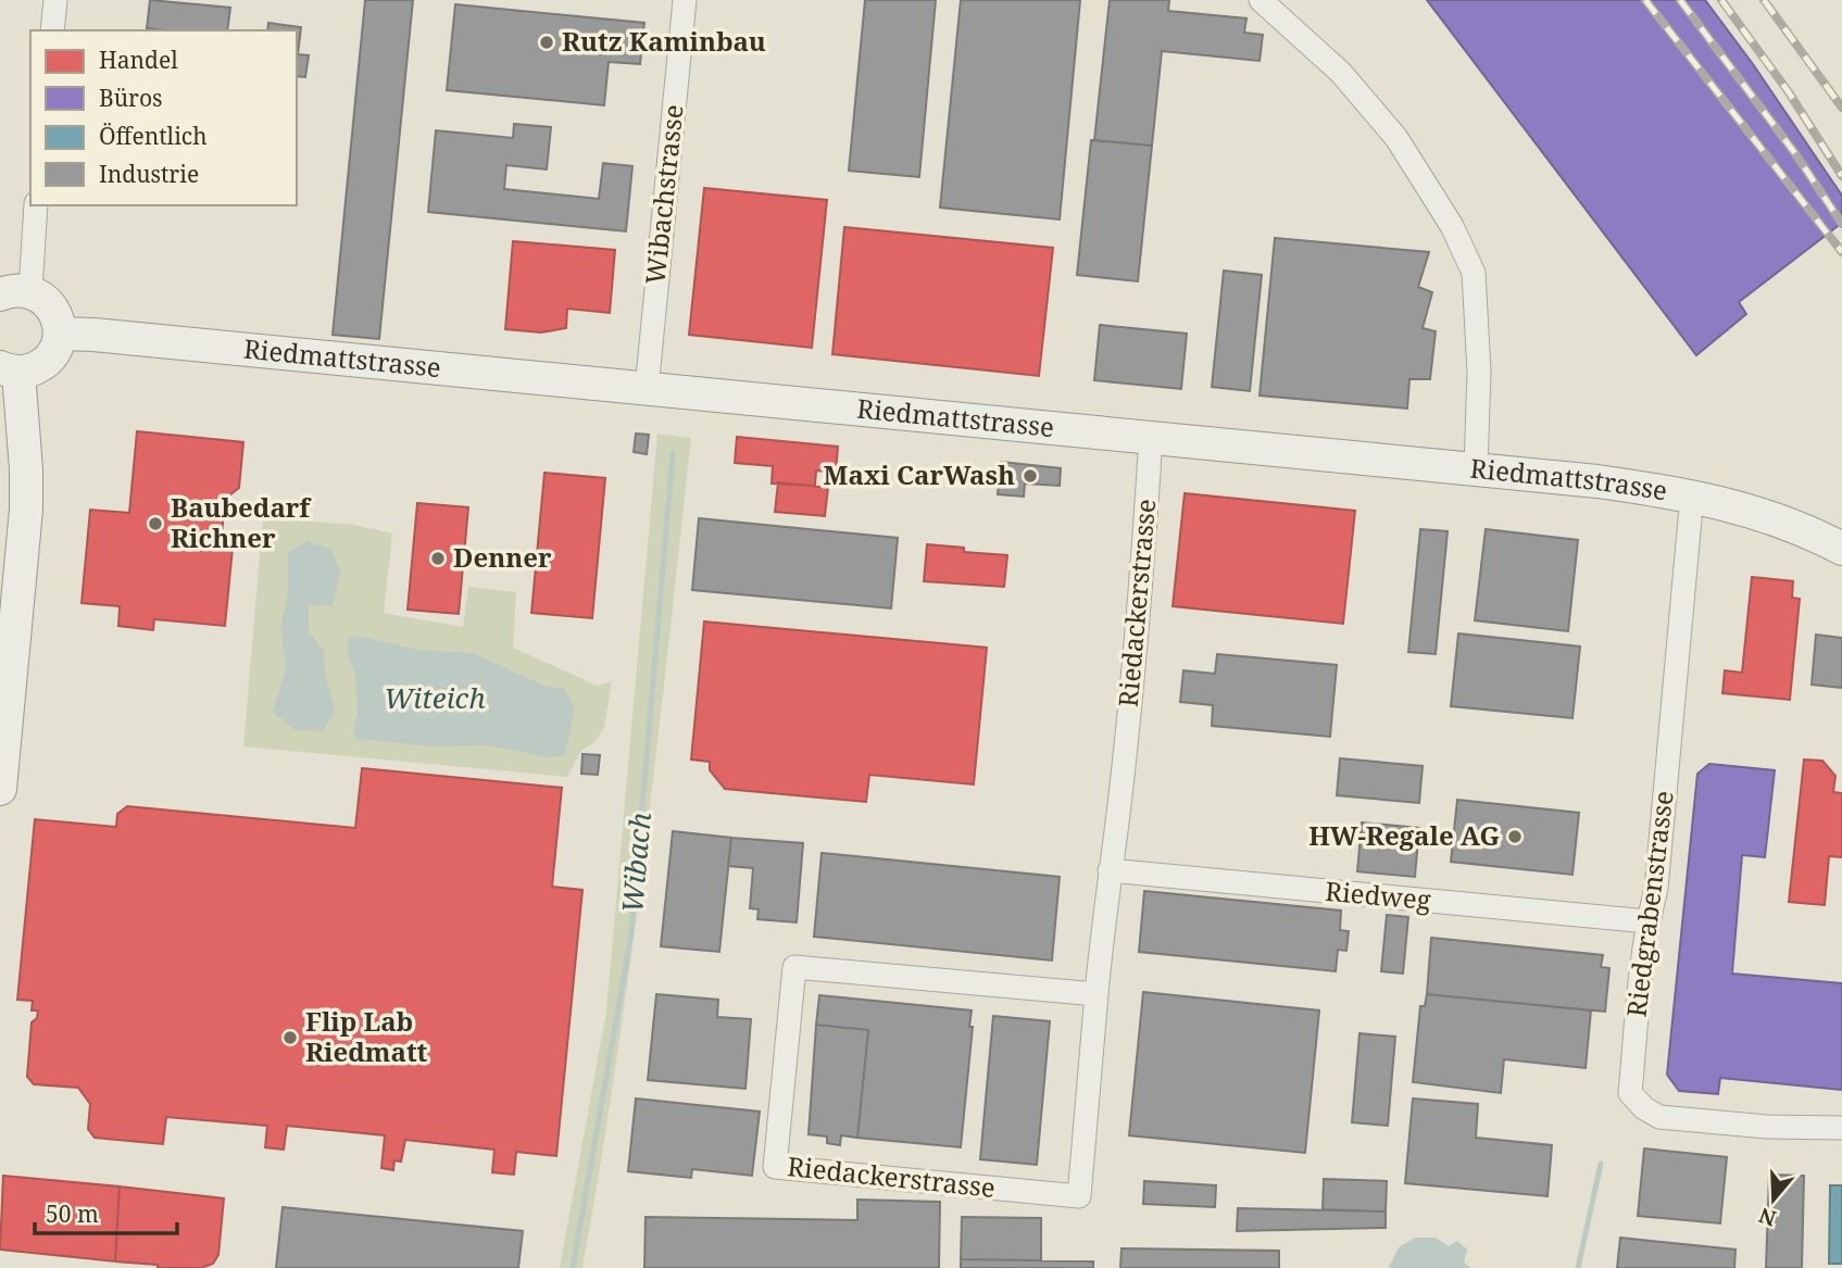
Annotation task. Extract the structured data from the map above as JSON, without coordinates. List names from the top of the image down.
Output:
{
  "streets": {
    "main road": ["Riedmattstrasse"],
    "street": [
      "Wibachstrasse",
      "Riedackerstrasse",
      "Riedweg",
      "Riedgrabenstrasse"
    ]
  },
  "crossings": [
    ["Wibachstrasse", "Riedmattstrasse"],
    ["Riedmattstrasse", "Riedackerstrasse"],
    ["Riedmattstrasse", "Riedgrabenstrasse"],
    ["Riedackerstrasse", "Riedweg"],
    ["Riedweg", "Riedgrabenstrasse"]
  ],
  "water": ["Witeich", "Wibach"],
  "places": [
    "Rutz Kaminbau",
    "Maxi CarWash",
    "Baubedarf Richner",
    "Denner",
    "HW-Regale AG",
    "Flip Lab Riedmatt"
  ],
  "legend": [
    "Handel",
    "Büros",
    "Öffentlich",
    "Industrie"
  ],
  "scale_bar": "50 m",
  "north": "bottom"
}
